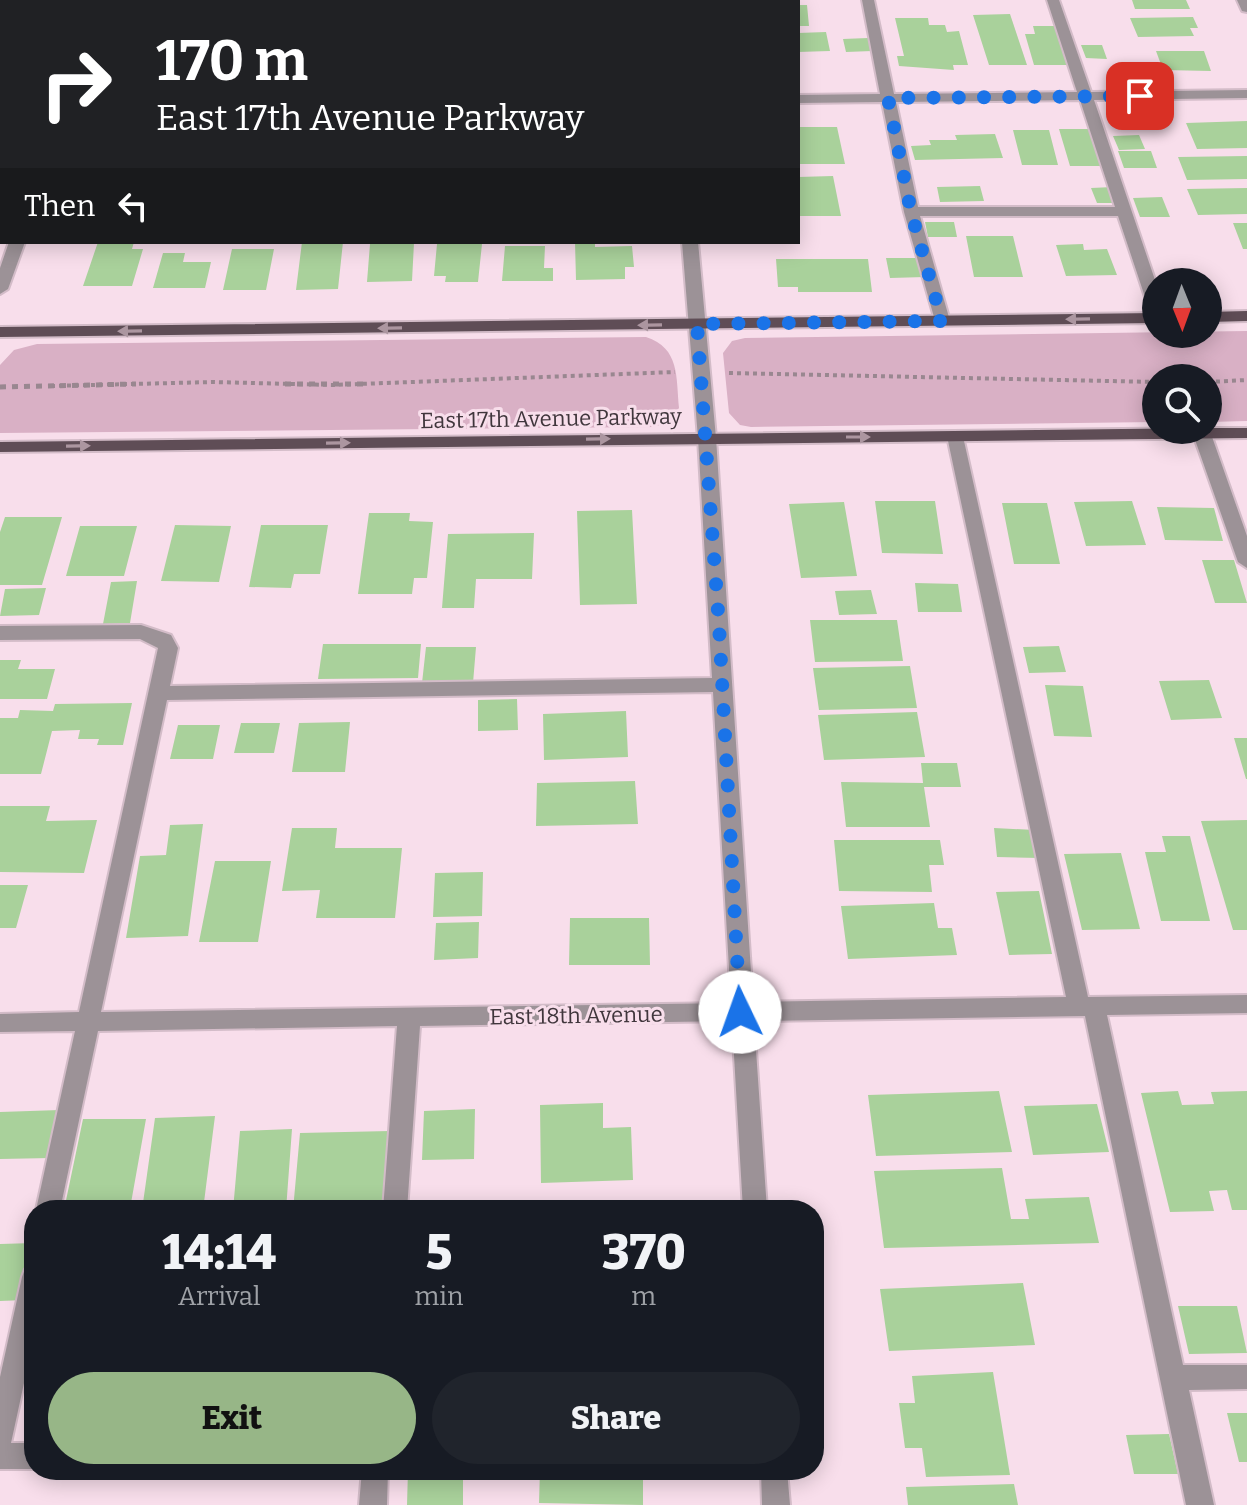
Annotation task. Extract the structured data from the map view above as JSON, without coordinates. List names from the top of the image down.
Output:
{
  "streets": {
    "main road": ["East 17th Avenue Parkway"],
    "street": ["East 18th Avenue"]
  },
  "north": "bottom",
  "page": {
    "turn": ["170 m", "East 17th Avenue Parkway"],
    "then": "Then",
    "eta": [
      "14:14",
      "Arrival",
      "5",
      "min",
      "370",
      "m"
    ],
    "buttons": ["Exit", "Share"]
  }
}
